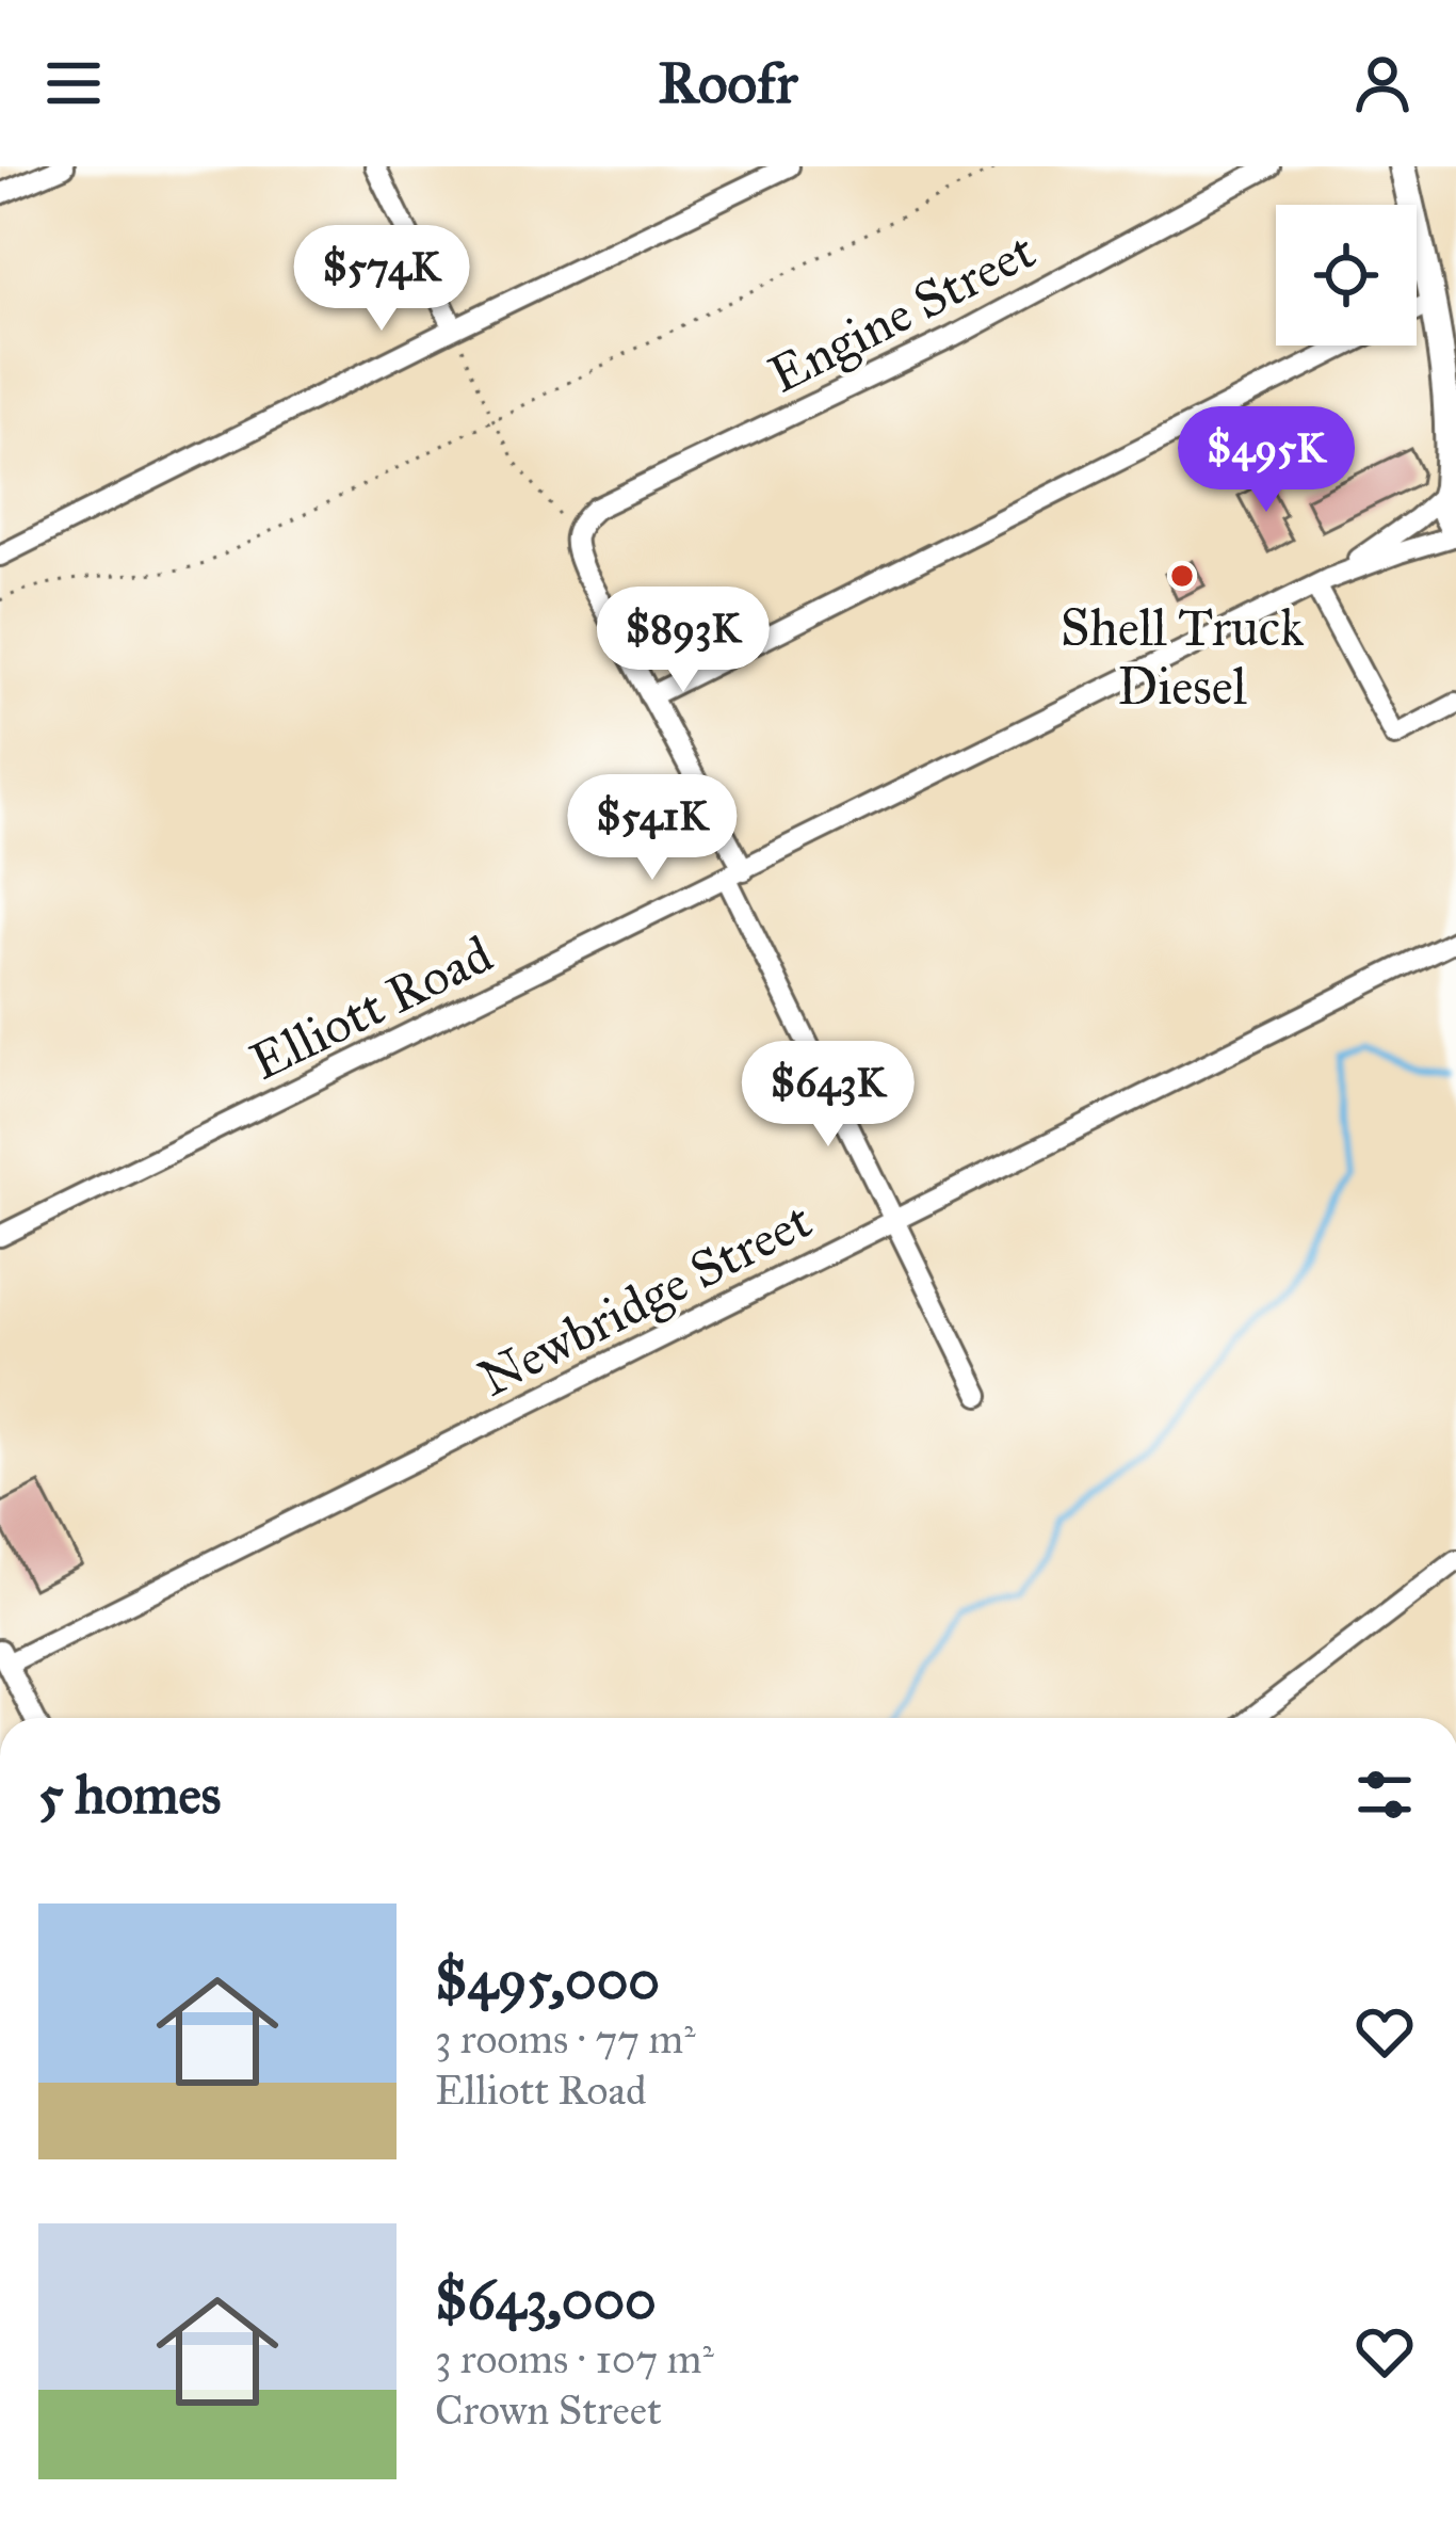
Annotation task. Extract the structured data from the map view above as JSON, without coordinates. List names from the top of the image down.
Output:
{
  "streets": {
    "street": ["Engine Street", "Elliott Road", "Newbridge Street"]
  },
  "places": ["Shell Truck Diesel"],
  "page": {
    "header": "Roofr",
    "price": [
      "$574K",
      "$495K",
      "$893K",
      "$541K",
      "$643K"
    ],
    "heading": "5 homes",
    "list": [
      {
        "name": "$495,000",
        "note": "3 rooms · 77 m² · Elliott Road"
      },
      {
        "name": "$643,000",
        "note": "3 rooms · 107 m² · Crown Street"
      }
    ]
  }
}
